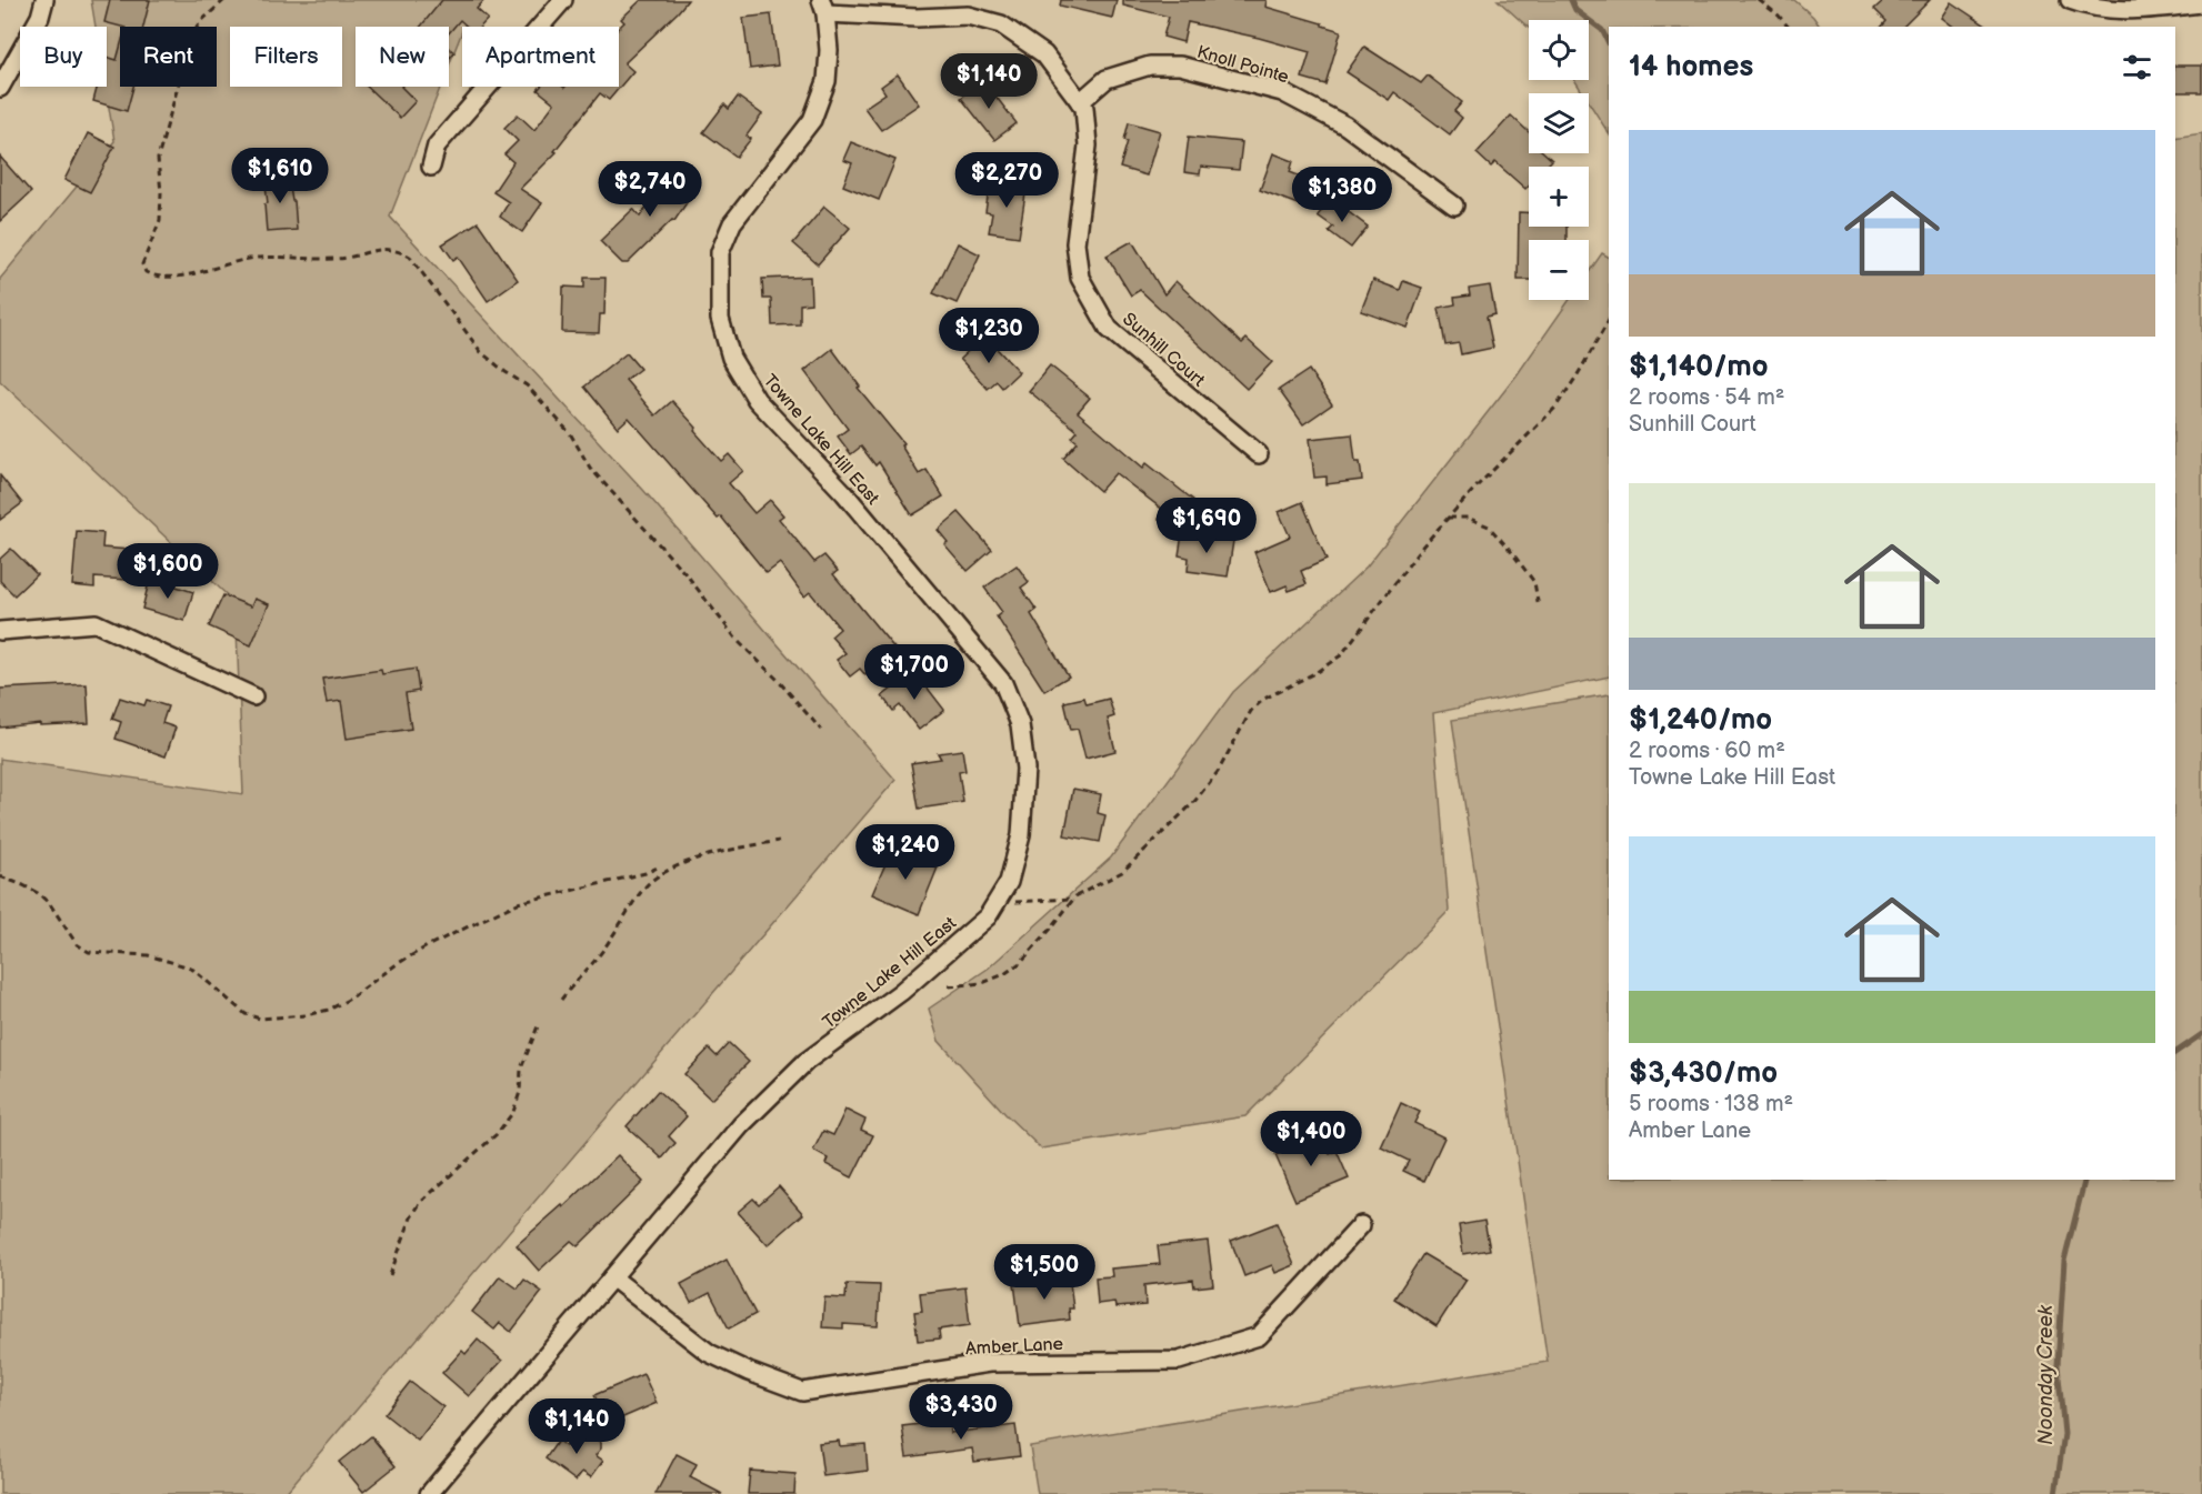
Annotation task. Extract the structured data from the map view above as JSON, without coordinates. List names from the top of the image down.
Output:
{
  "streets": {
    "street": [
      "Knoll Pointe",
      "Sunhill Court",
      "Towne Lake Hill East",
      "Amber Lane"
    ]
  },
  "crossings": [
    ["Knoll Pointe", "Sunhill Court"],
    ["Sunhill Court", "Towne Lake Hill East"],
    ["Towne Lake Hill East", "Amber Lane"]
  ],
  "water": ["Noonday Creek"],
  "page": {
    "map_buttons": ["+", "−"],
    "chip": [
      "Buy",
      "Rent",
      "Filters",
      "New",
      "Apartment"
    ],
    "heading": "14 homes",
    "price": [
      "$1,140",
      "$1,610",
      "$2,270",
      "$2,740",
      "$1,380",
      "$1,230",
      "$1,690",
      "$1,600",
      "$1,700",
      "$1,240",
      "$1,400",
      "$1,500",
      "$3,430",
      "$1,140"
    ],
    "list": [
      {
        "name": "$1,140/mo",
        "note": "2 rooms · 54 m² · Sunhill Court"
      },
      {
        "name": "$1,240/mo",
        "note": "2 rooms · 60 m² · Towne Lake Hill East"
      },
      {
        "name": "$3,430/mo",
        "note": "5 rooms · 138 m² · Amber Lane"
      }
    ]
  }
}
